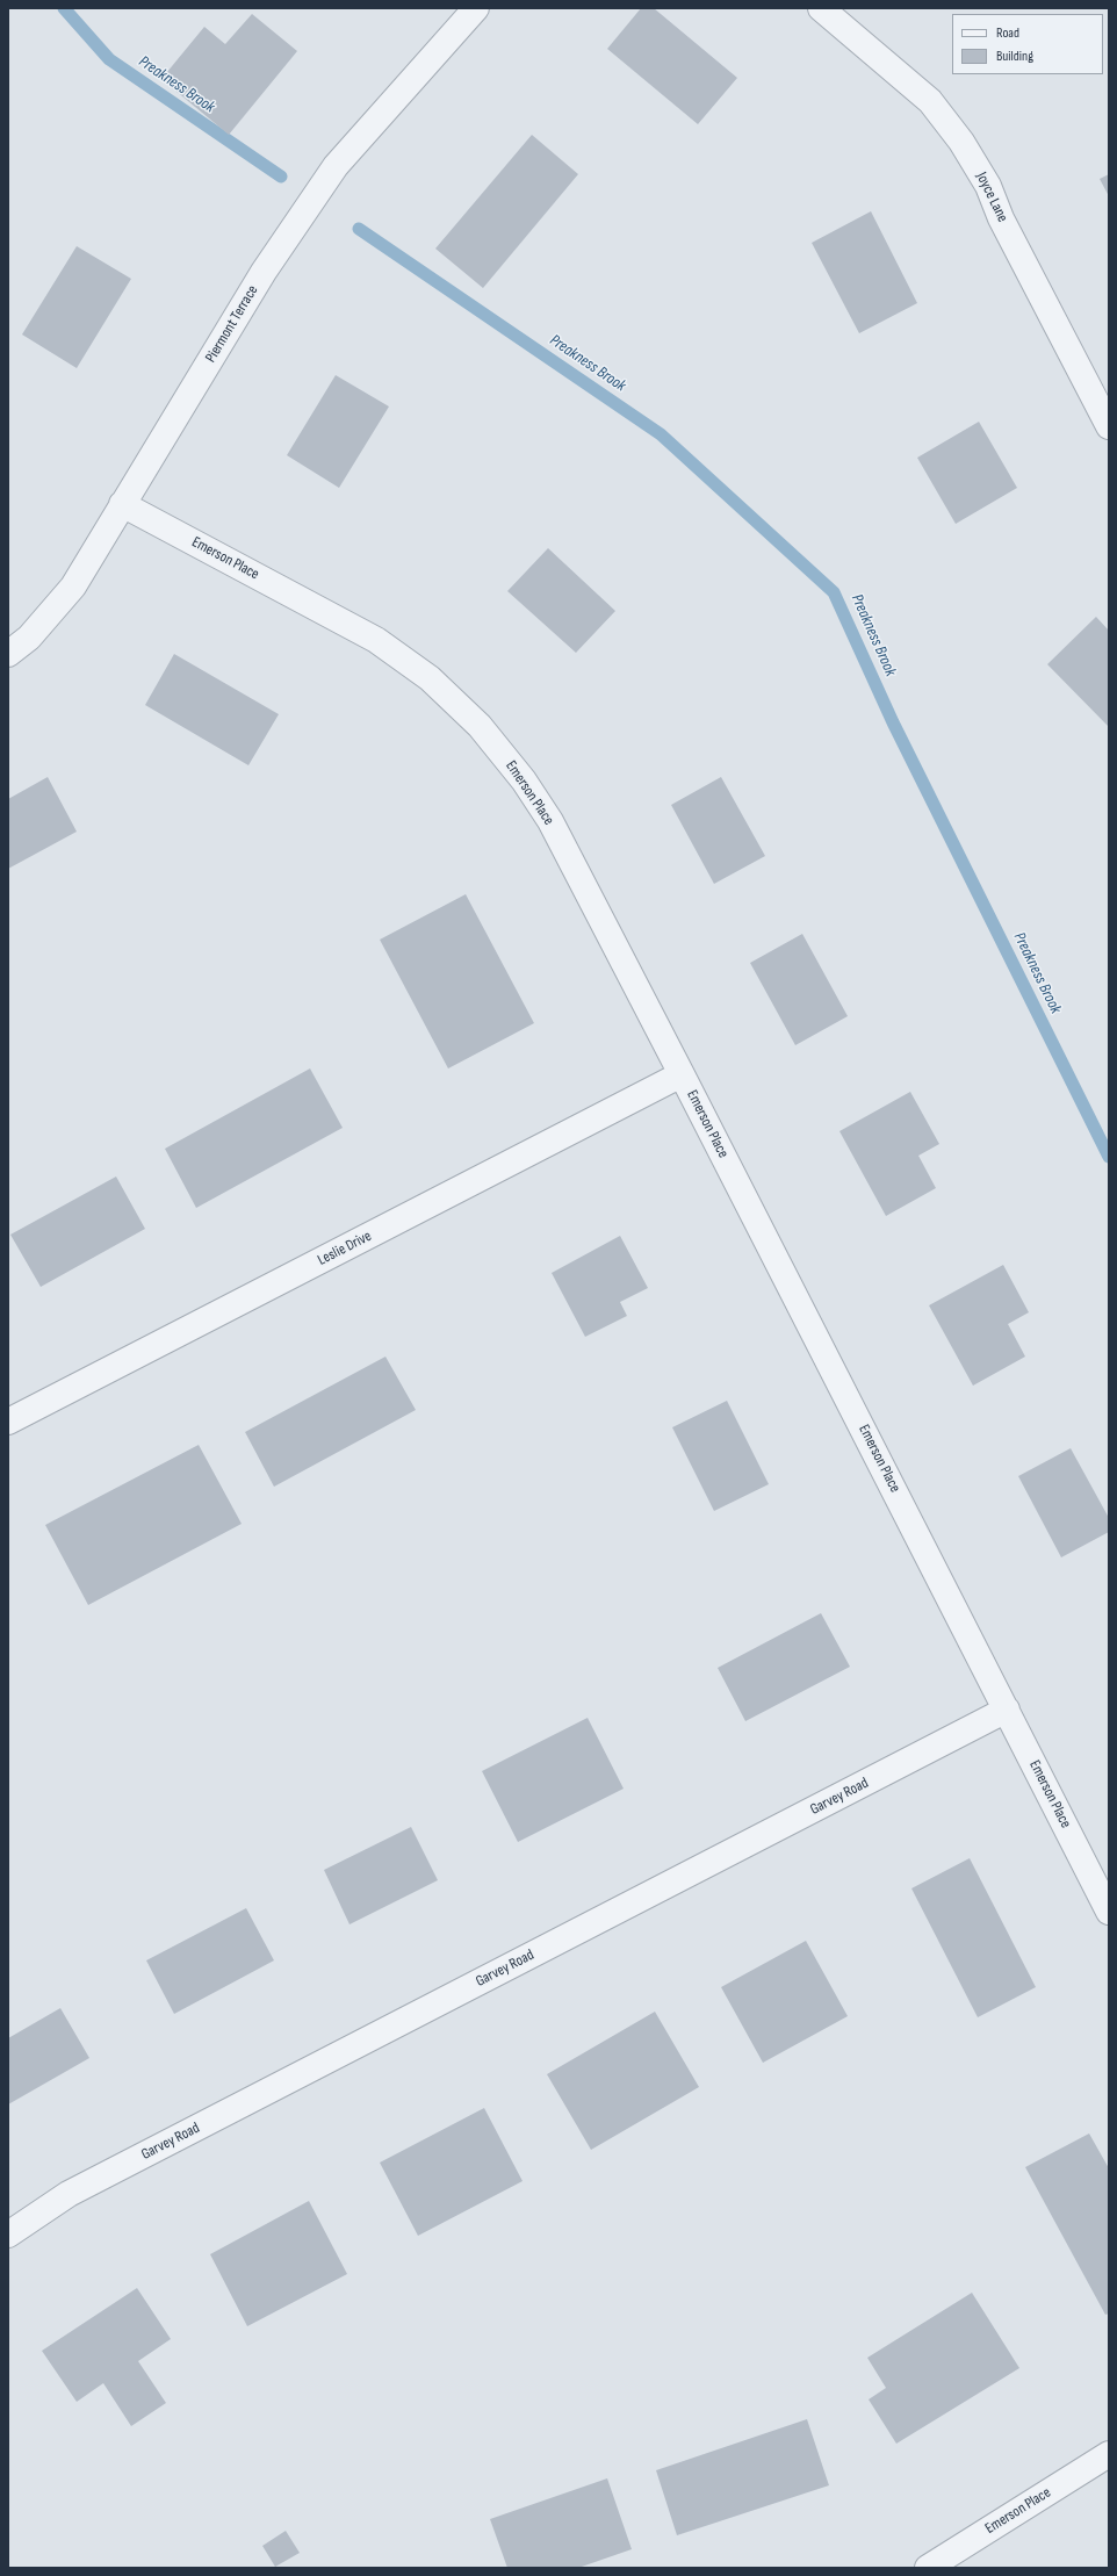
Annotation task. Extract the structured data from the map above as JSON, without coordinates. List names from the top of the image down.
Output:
{
  "streets": {
    "street": [
      "Joyce Lane",
      "Piermont Terrace",
      "Emerson Place",
      "Leslie Drive",
      "Garvey Road"
    ]
  },
  "crossings": [
    ["Piermont Terrace", "Emerson Place"],
    ["Emerson Place", "Leslie Drive"],
    ["Emerson Place", "Garvey Road"]
  ],
  "water": ["Preakness Brook"],
  "legend": ["Road", "Building"]
}
